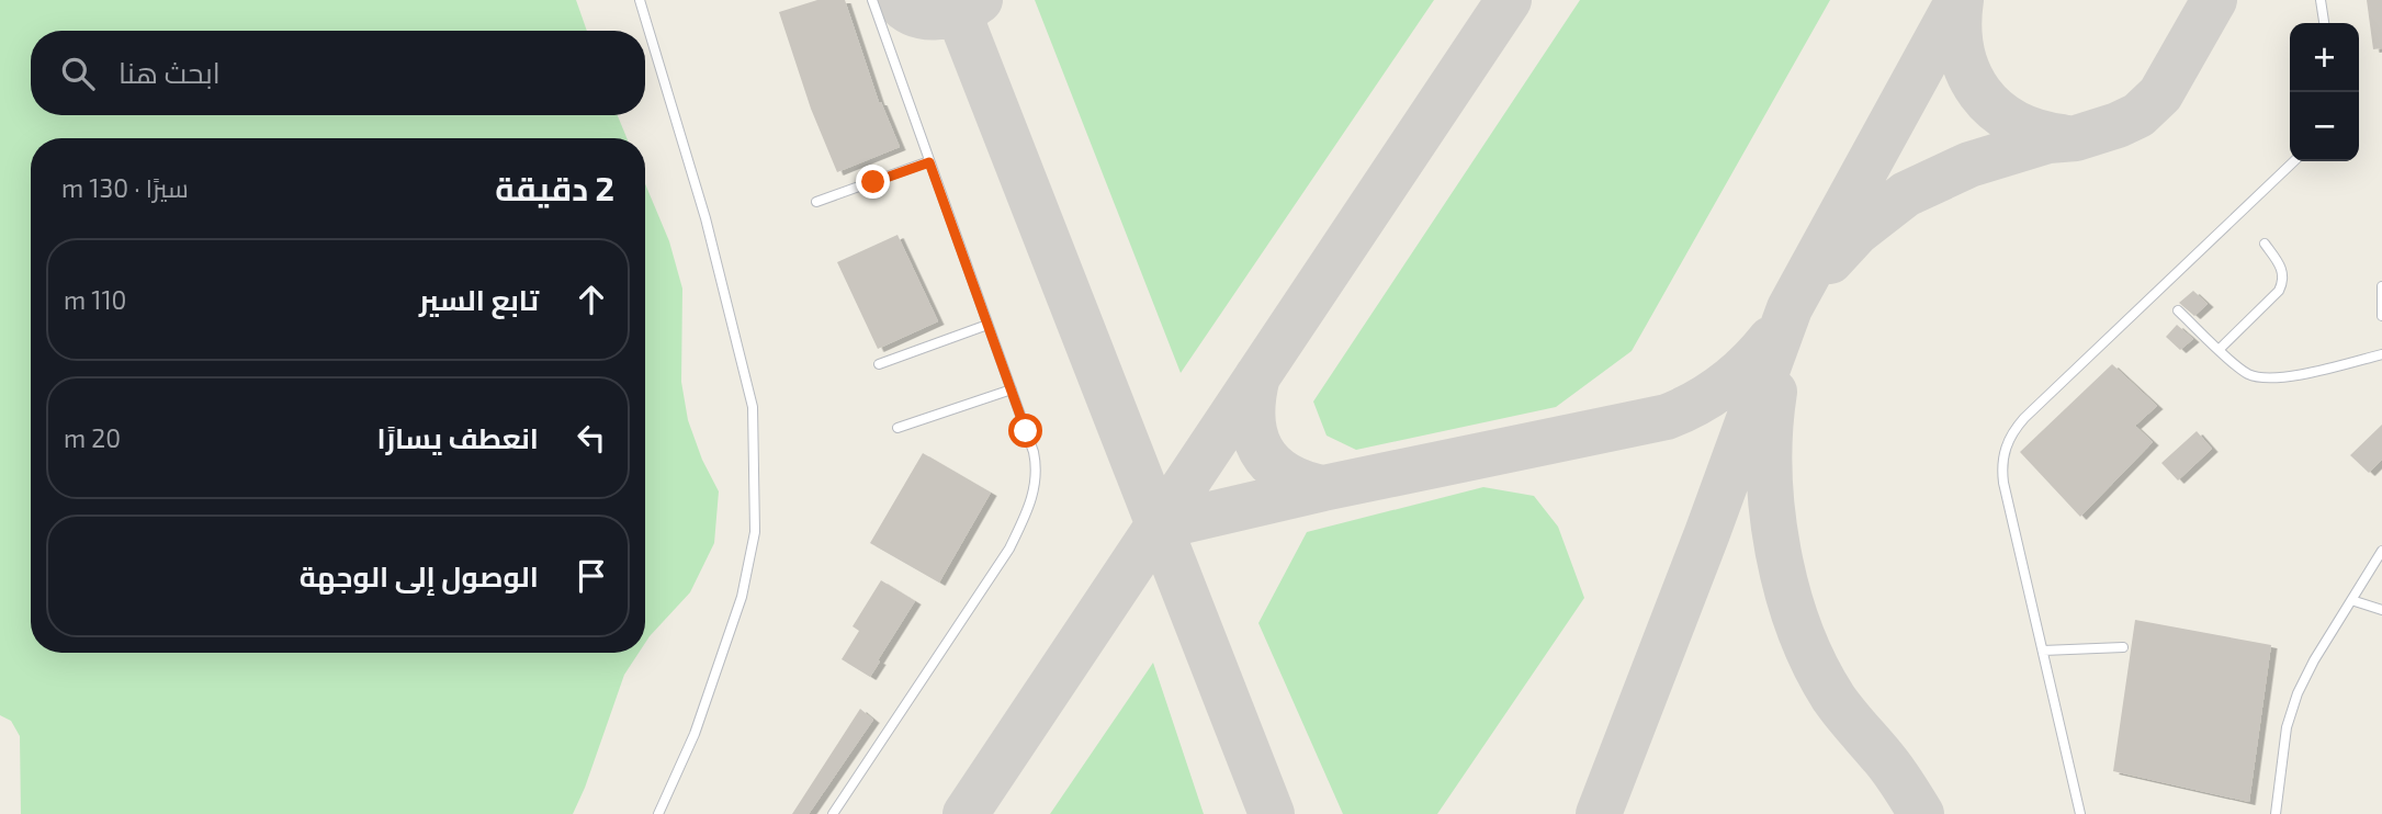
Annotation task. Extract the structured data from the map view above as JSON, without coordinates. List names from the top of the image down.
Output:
{
  "page": {
    "map_buttons": ["+", "−"],
    "search": "ابحث هنا",
    "heading": ["2 دقيقة", "سيرًا · 130 m"],
    "list": [
      ["تابع السير", "110 m"],
      ["انعطف يسارًا", "20 m"],
      "الوصول إلى الوجهة"
    ]
  }
}
